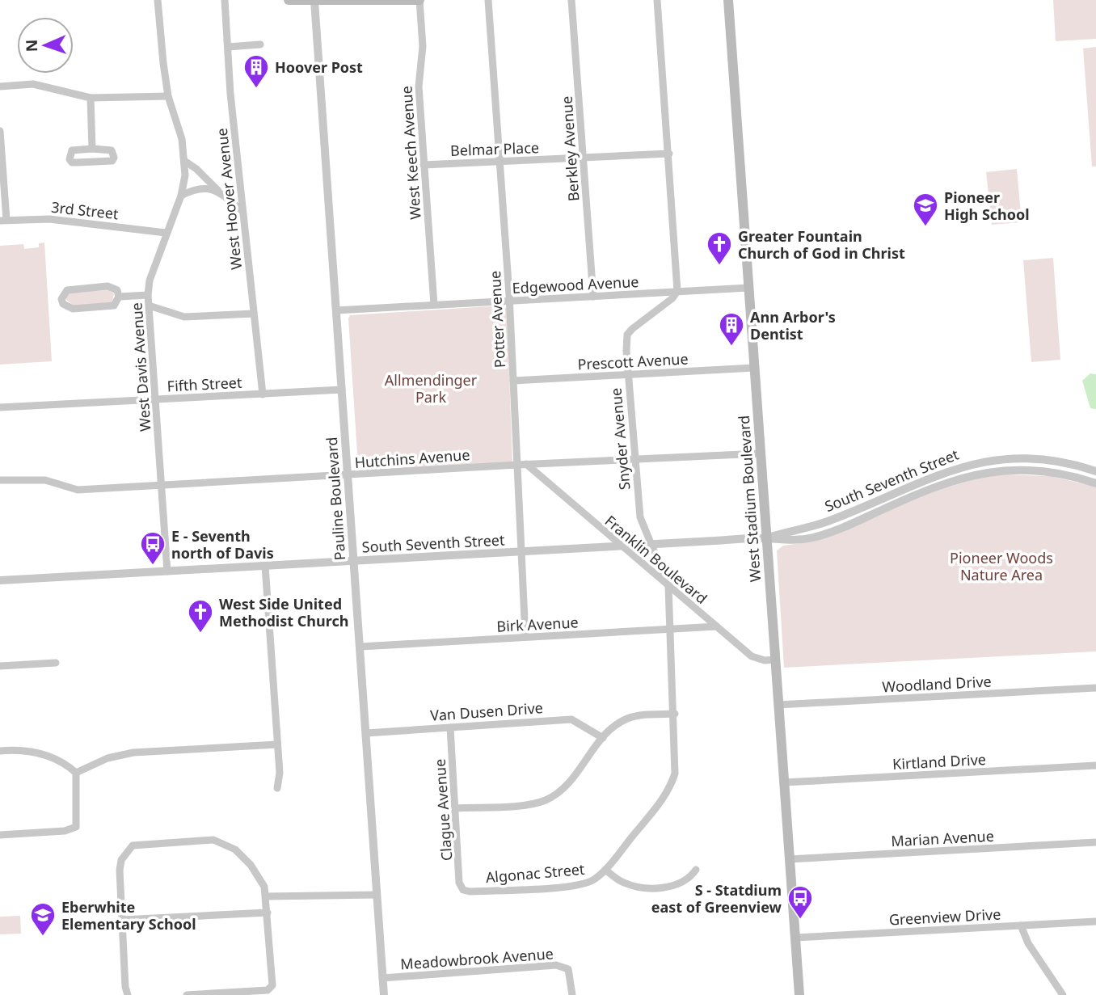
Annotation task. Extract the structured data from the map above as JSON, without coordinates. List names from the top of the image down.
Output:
{
  "streets": {
    "main road": ["West Stadium Boulevard"],
    "street": [
      "Belmar Place",
      "Berkley Avenue",
      "West Keech Avenue",
      "West Hoover Avenue",
      "3rd Street",
      "Edgewood Avenue",
      "Potter Avenue",
      "Prescott Avenue",
      "West Davis Avenue",
      "Fifth Street",
      "Snyder Avenue",
      "Hutchins Avenue",
      "South Seventh Street",
      "Pauline Boulevard",
      "Franklin Boulevard",
      "Birk Avenue",
      "Woodland Drive",
      "Van Dusen Drive",
      "Kirtland Drive",
      "Clague Avenue",
      "Marian Avenue",
      "Algonac Street",
      "Greenview Drive",
      "Meadowbrook Avenue"
    ]
  },
  "crossings": [
    ["Belmar Place", "Berkley Avenue"],
    ["Belmar Place", "West Keech Avenue"],
    ["Belmar Place", "Potter Avenue"],
    ["Berkley Avenue", "Edgewood Avenue"],
    ["West Keech Avenue", "Edgewood Avenue"],
    ["West Hoover Avenue", "Fifth Street"],
    ["3rd Street", "West Davis Avenue"],
    ["Edgewood Avenue", "Potter Avenue"],
    ["Edgewood Avenue", "Snyder Avenue"],
    ["Edgewood Avenue", "Pauline Boulevard"],
    ["Edgewood Avenue", "West Stadium Boulevard"],
    ["Potter Avenue", "Prescott Avenue"],
    ["Potter Avenue", "Hutchins Avenue"],
    ["Potter Avenue", "South Seventh Street"],
    ["Potter Avenue", "Birk Avenue"],
    ["Prescott Avenue", "Snyder Avenue"],
    ["Prescott Avenue", "West Stadium Boulevard"],
    ["West Davis Avenue", "Fifth Street"],
    ["West Davis Avenue", "Hutchins Avenue"],
    ["West Davis Avenue", "South Seventh Street"],
    ["Fifth Street", "Pauline Boulevard"],
    ["Snyder Avenue", "Hutchins Avenue"],
    ["Snyder Avenue", "South Seventh Street"],
    ["Snyder Avenue", "Franklin Boulevard"],
    ["Snyder Avenue", "Birk Avenue"],
    ["Snyder Avenue", "Algonac Street"],
    ["Hutchins Avenue", "Pauline Boulevard"],
    ["Hutchins Avenue", "West Stadium Boulevard"],
    ["Hutchins Avenue", "Franklin Boulevard"],
    ["South Seventh Street", "Pauline Boulevard"],
    ["South Seventh Street", "West Stadium Boulevard"],
    ["South Seventh Street", "Franklin Boulevard"],
    ["Pauline Boulevard", "Birk Avenue"],
    ["Pauline Boulevard", "Van Dusen Drive"],
    ["Pauline Boulevard", "Meadowbrook Avenue"],
    ["West Stadium Boulevard", "Franklin Boulevard"],
    ["West Stadium Boulevard", "Woodland Drive"],
    ["West Stadium Boulevard", "Kirtland Drive"],
    ["West Stadium Boulevard", "Marian Avenue"],
    ["West Stadium Boulevard", "Greenview Drive"],
    ["Franklin Boulevard", "Birk Avenue"],
    ["Van Dusen Drive", "Clague Avenue"],
    ["Clague Avenue", "Algonac Street"]
  ],
  "parks": ["Allmendinger Park", "Pioneer Woods Nature Area"],
  "places": {
    "building": ["Hoover Post", "Ann Arbor's Dentist"],
    "school or university": ["Pioneer High School", "Eberwhite Elementary School"],
    "church": ["Greater Fountain Church of God in Christ", "West Side United Methodist Church"],
    "bus stop": ["E - Seventh north of Davis", "S - Statdium east of Greenview"]
  },
  "north": "left"
}
